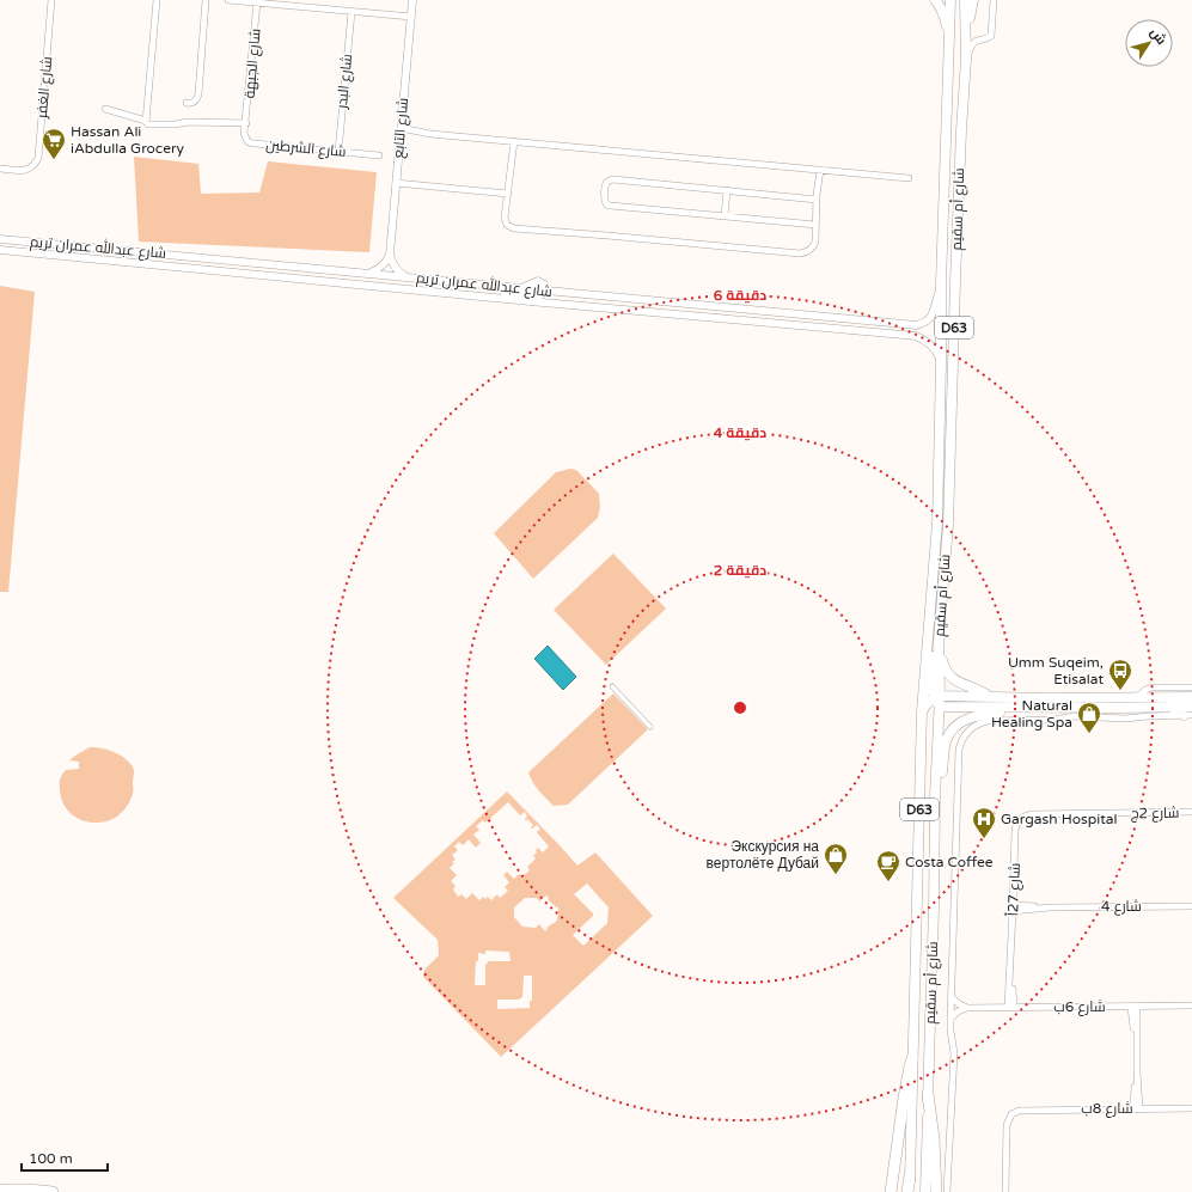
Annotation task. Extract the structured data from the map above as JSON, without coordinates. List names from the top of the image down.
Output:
{
  "streets": {
    "main road": ["شارع أم سقيم", "D63"],
    "street": [
      "شارع الجبهة",
      "شارع البدر",
      "شارع الغفر",
      "شارع التابع",
      "شارع الشرطين",
      "شارع عبدالله عمران تريم",
      "شارع 2ج",
      "شارع 27أ",
      "شارع 4",
      "شارع 6ب",
      "شارع 8ب"
    ]
  },
  "crossings": [
    ["شارع الجبهة", "شارع الشرطين"],
    ["شارع البدر", "شارع الشرطين"],
    ["شارع أم سقيم", "شارع عبدالله عمران تريم"],
    ["شارع 2ج", "شارع 27أ"],
    ["شارع 27أ", "شارع 4"],
    ["شارع 27أ", "شارع 6ب"]
  ],
  "places": {
    "supermarket": ["Hassan Ali iAbdulla Grocery"],
    "bus stop": ["Umm Suqeim, Etisalat"],
    "shop": ["Natural Healing Spa", "Экскурсия на вертолёте Дубай"],
    "hospital": ["Gargash Hospital"],
    "cafe": ["Costa Coffee"]
  },
  "scale_bar": "100 m",
  "north": "top right",
  "rings": ["6 دقيقة", "4 دقيقة", "2 دقيقة"]
}
